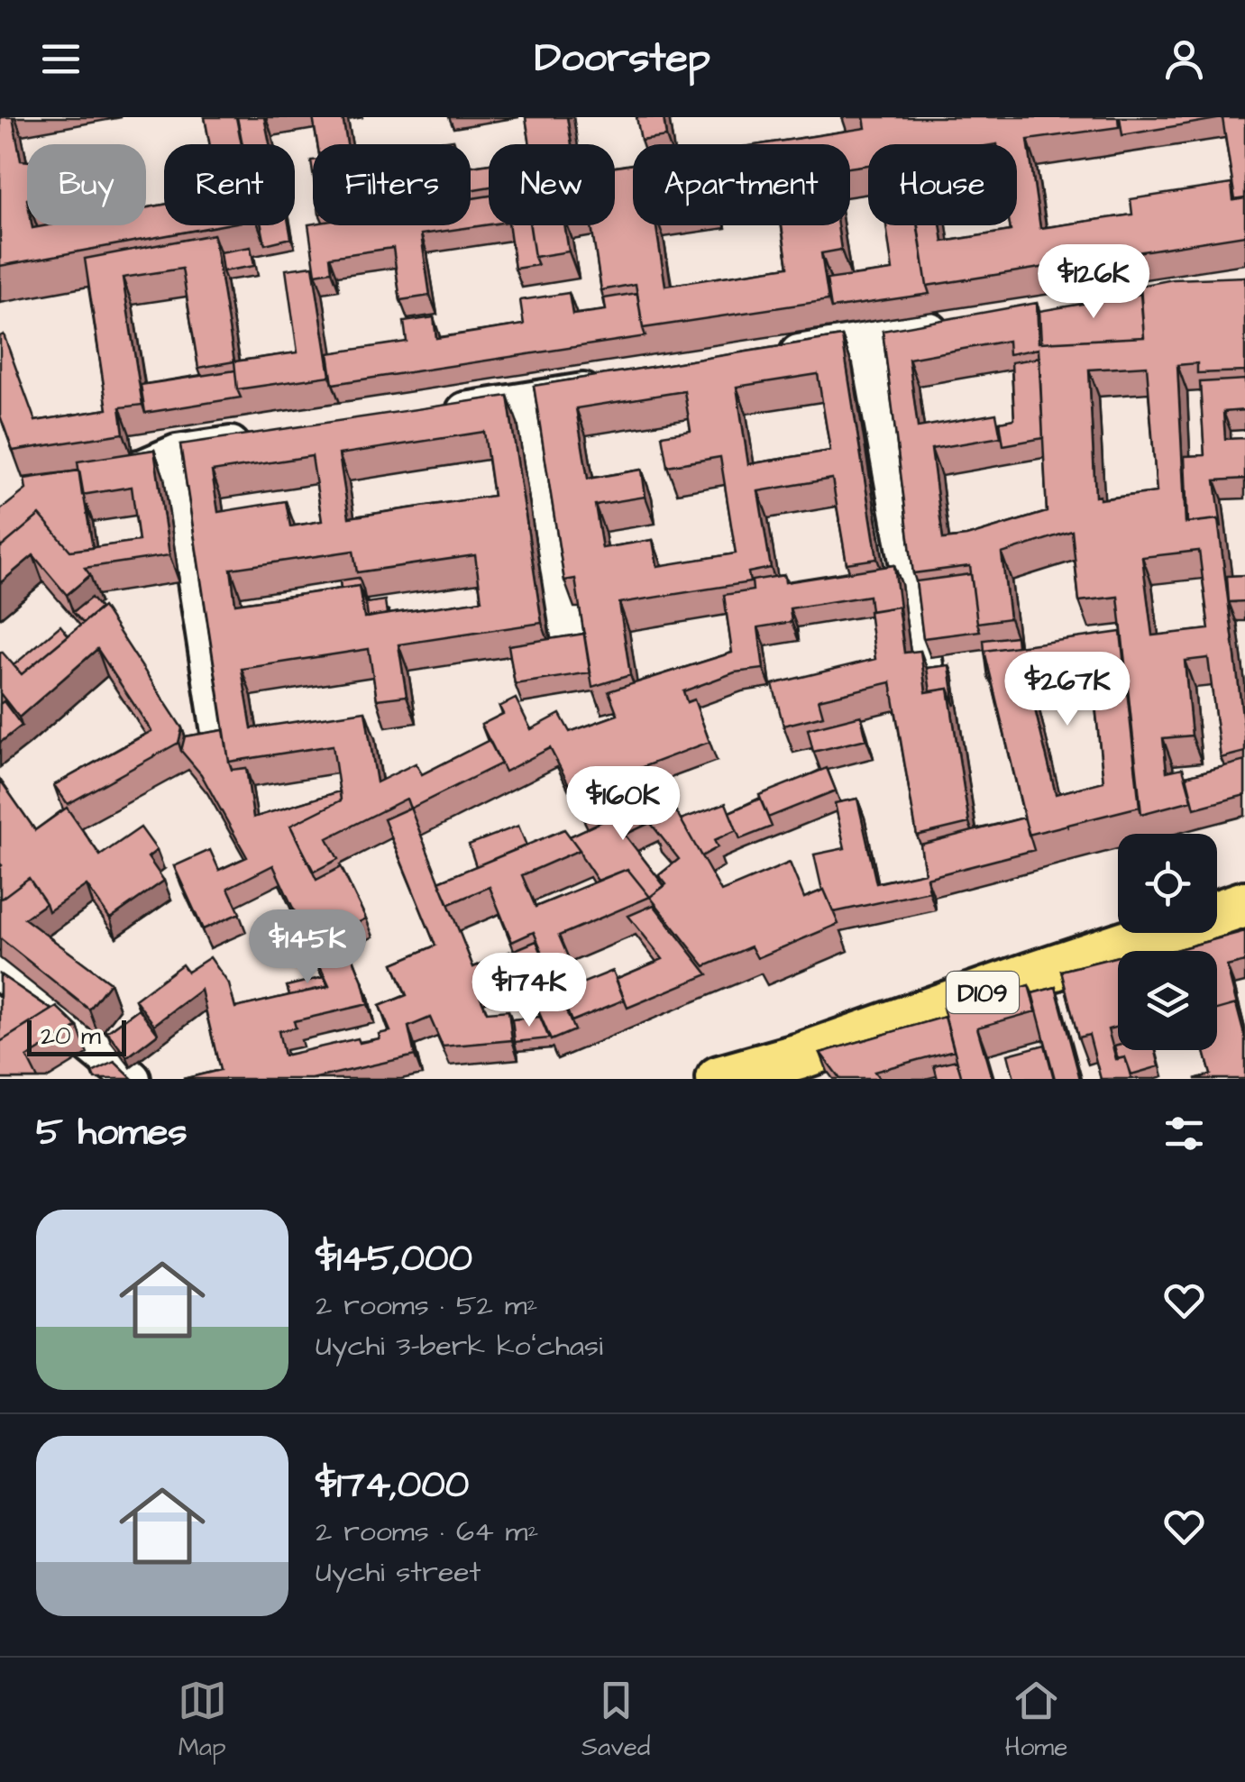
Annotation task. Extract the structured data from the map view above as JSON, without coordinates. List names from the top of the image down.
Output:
{
  "streets": {
    "main road": ["D109"]
  },
  "scale_bar": "20 m",
  "page": {
    "header": "Doorstep",
    "chip": [
      "Buy",
      "Rent",
      "Filters",
      "New",
      "Apartment",
      "House"
    ],
    "price": [
      "$126K",
      "$267K",
      "$160K",
      "$145K",
      "$174K"
    ],
    "scale": "20 m",
    "heading": "5 homes",
    "list": [
      {
        "name": "$145,000",
        "note": "2 rooms · 52 m² · Uychi 3-berk koʻchasi"
      },
      {
        "name": "$174,000",
        "note": "2 rooms · 64 m² · Uychi street"
      }
    ],
    "tabs": ["Map", "Saved", "Home"]
  }
}
